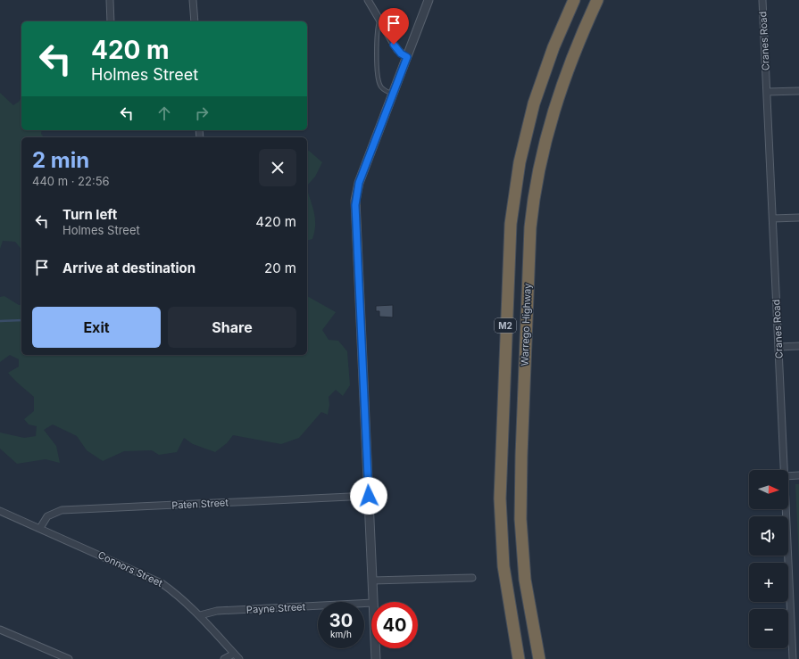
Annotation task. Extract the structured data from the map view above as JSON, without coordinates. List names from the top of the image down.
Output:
{
  "streets": {
    "highway": ["Warrego Highway", "M2"],
    "street": [
      "Cranes Road",
      "Paten Street",
      "Connors Street",
      "Payne Street"
    ]
  },
  "crossings": [
    ["Paten Street", "Connors Street"],
    ["Connors Street", "Payne Street"]
  ],
  "north": "right",
  "page": {
    "turn": ["420 m", "Holmes Street"],
    "heading": ["2 min", "440 m · 22:56"],
    "list": [
      {
        "name": "Turn left",
        "note": "Holmes Street",
        "value": "420 m"
      },
      {
        "name": "Arrive at destination",
        "value": "20 m"
      }
    ],
    "buttons": ["Exit", "Share"],
    "map_buttons": ["+", "−"],
    "speed": "30 km/h",
    "limit": "40"
  }
}
